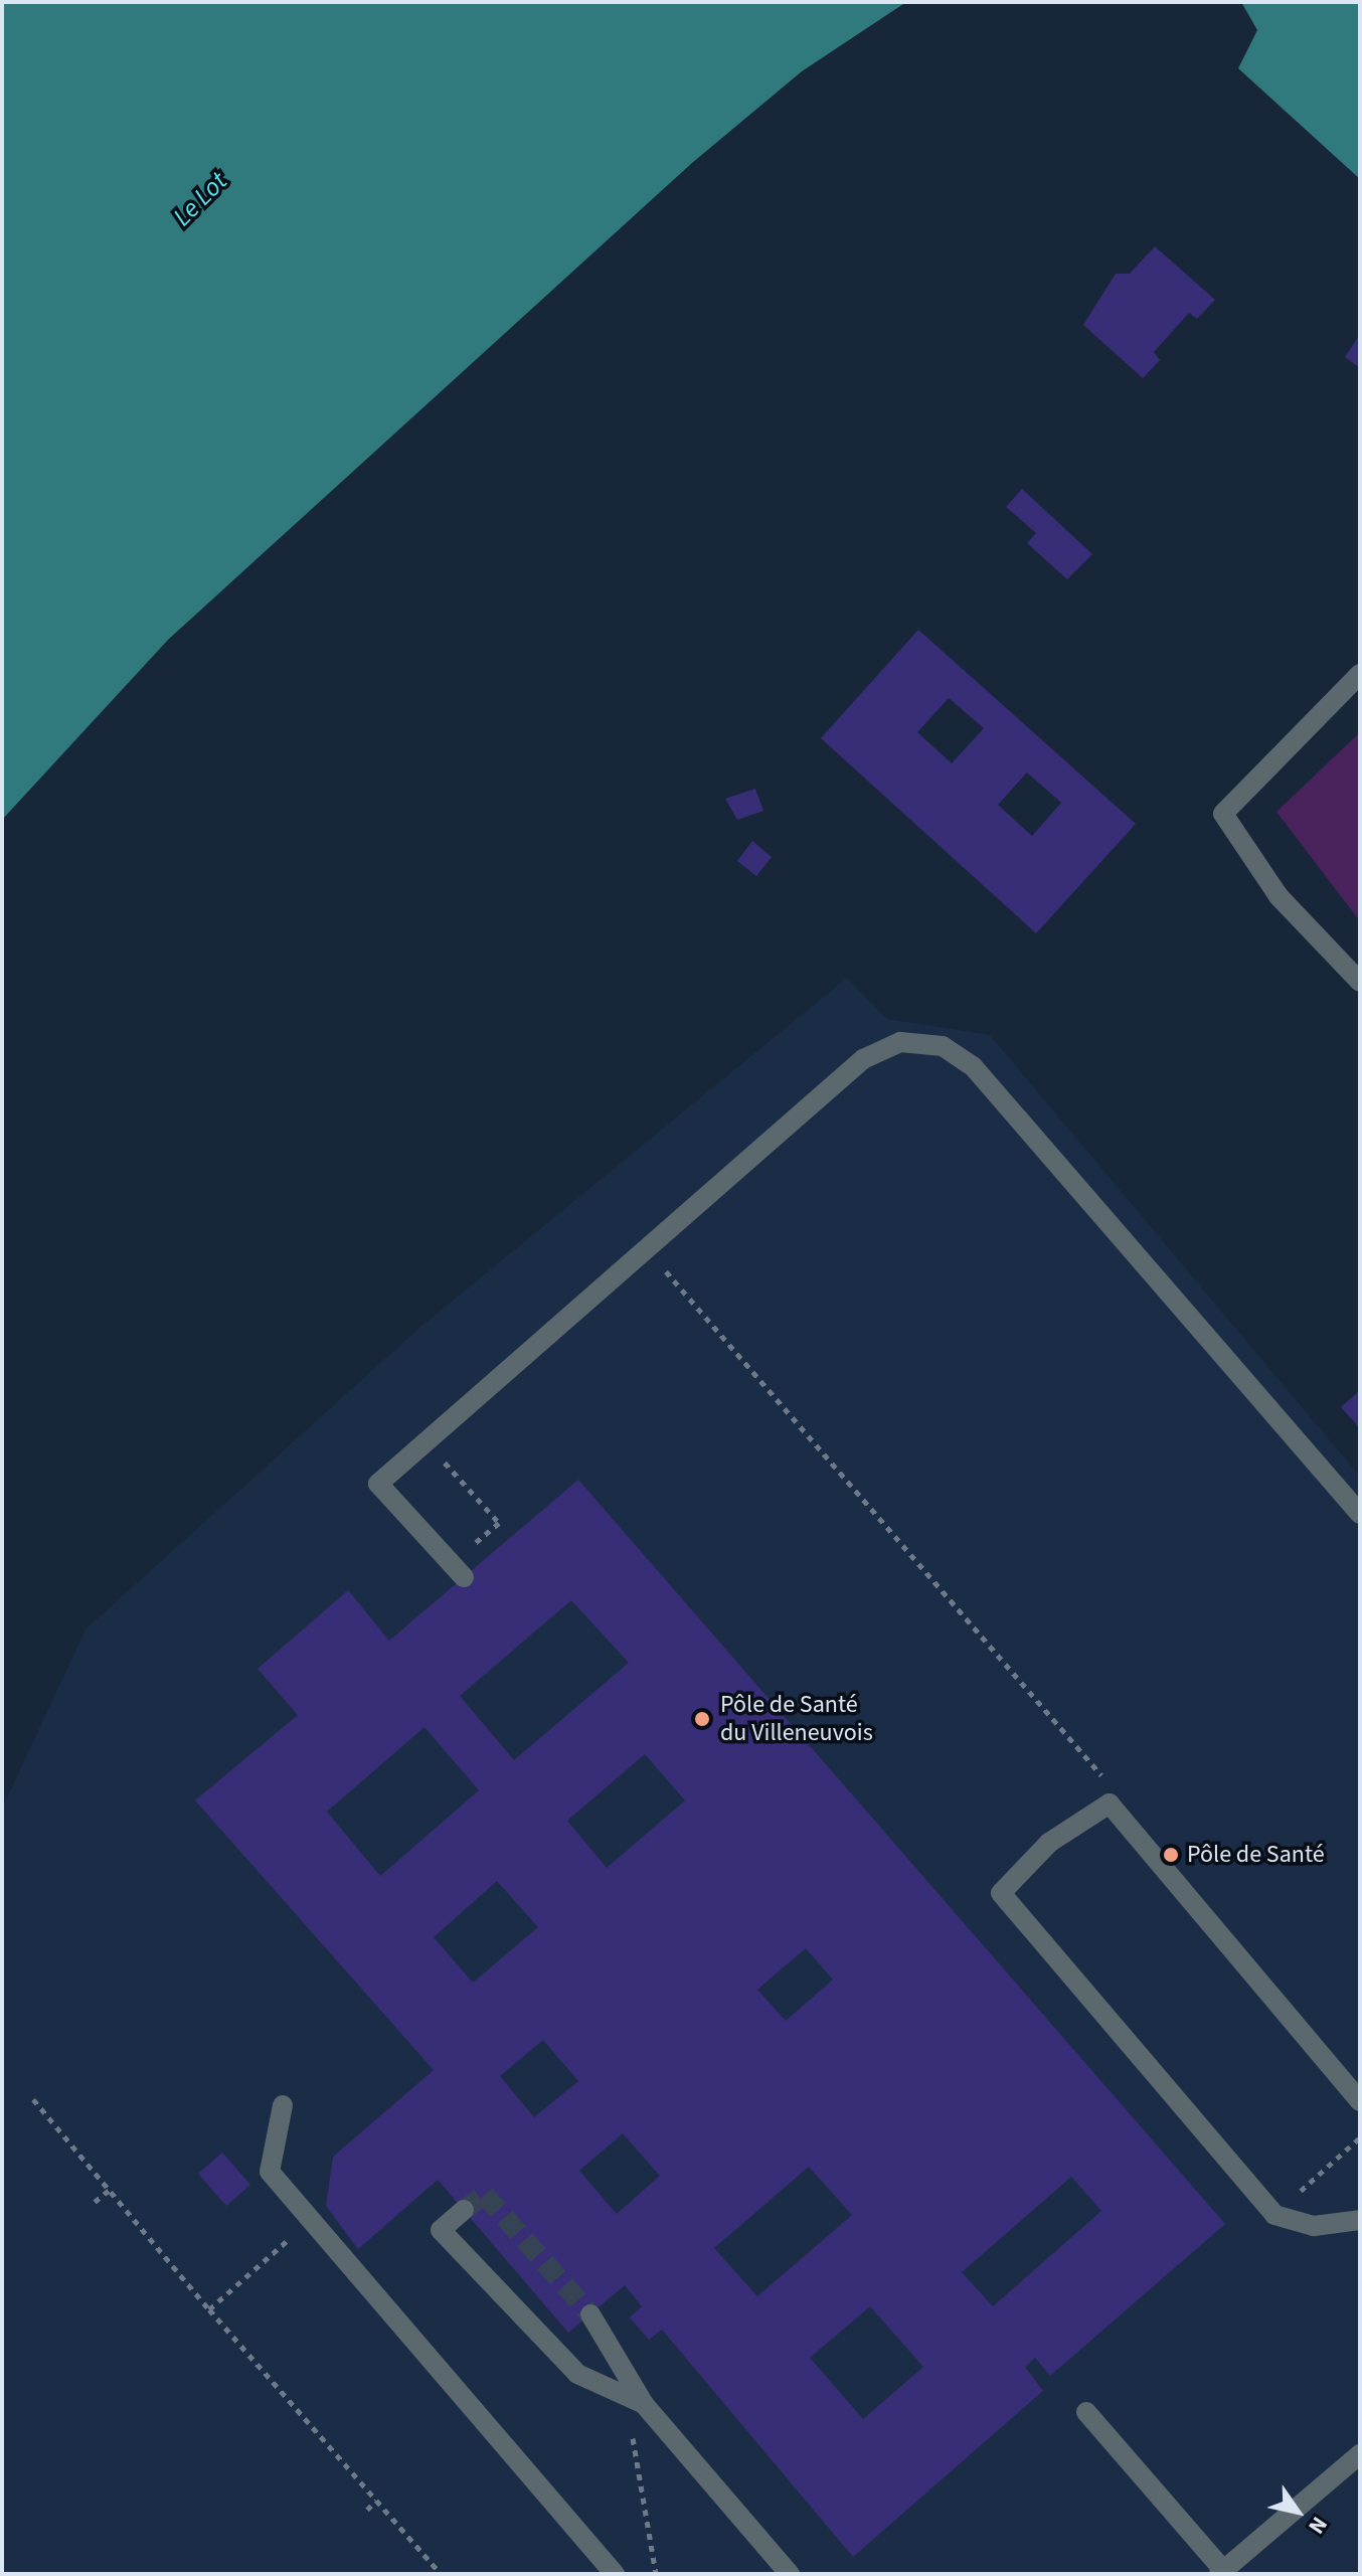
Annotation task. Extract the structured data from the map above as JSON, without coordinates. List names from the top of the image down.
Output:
{
  "water": ["Le Lot"],
  "places": ["Pôle de Santé du Villeneuvois", "Pôle de Santé"],
  "north": "bottom right"
}
